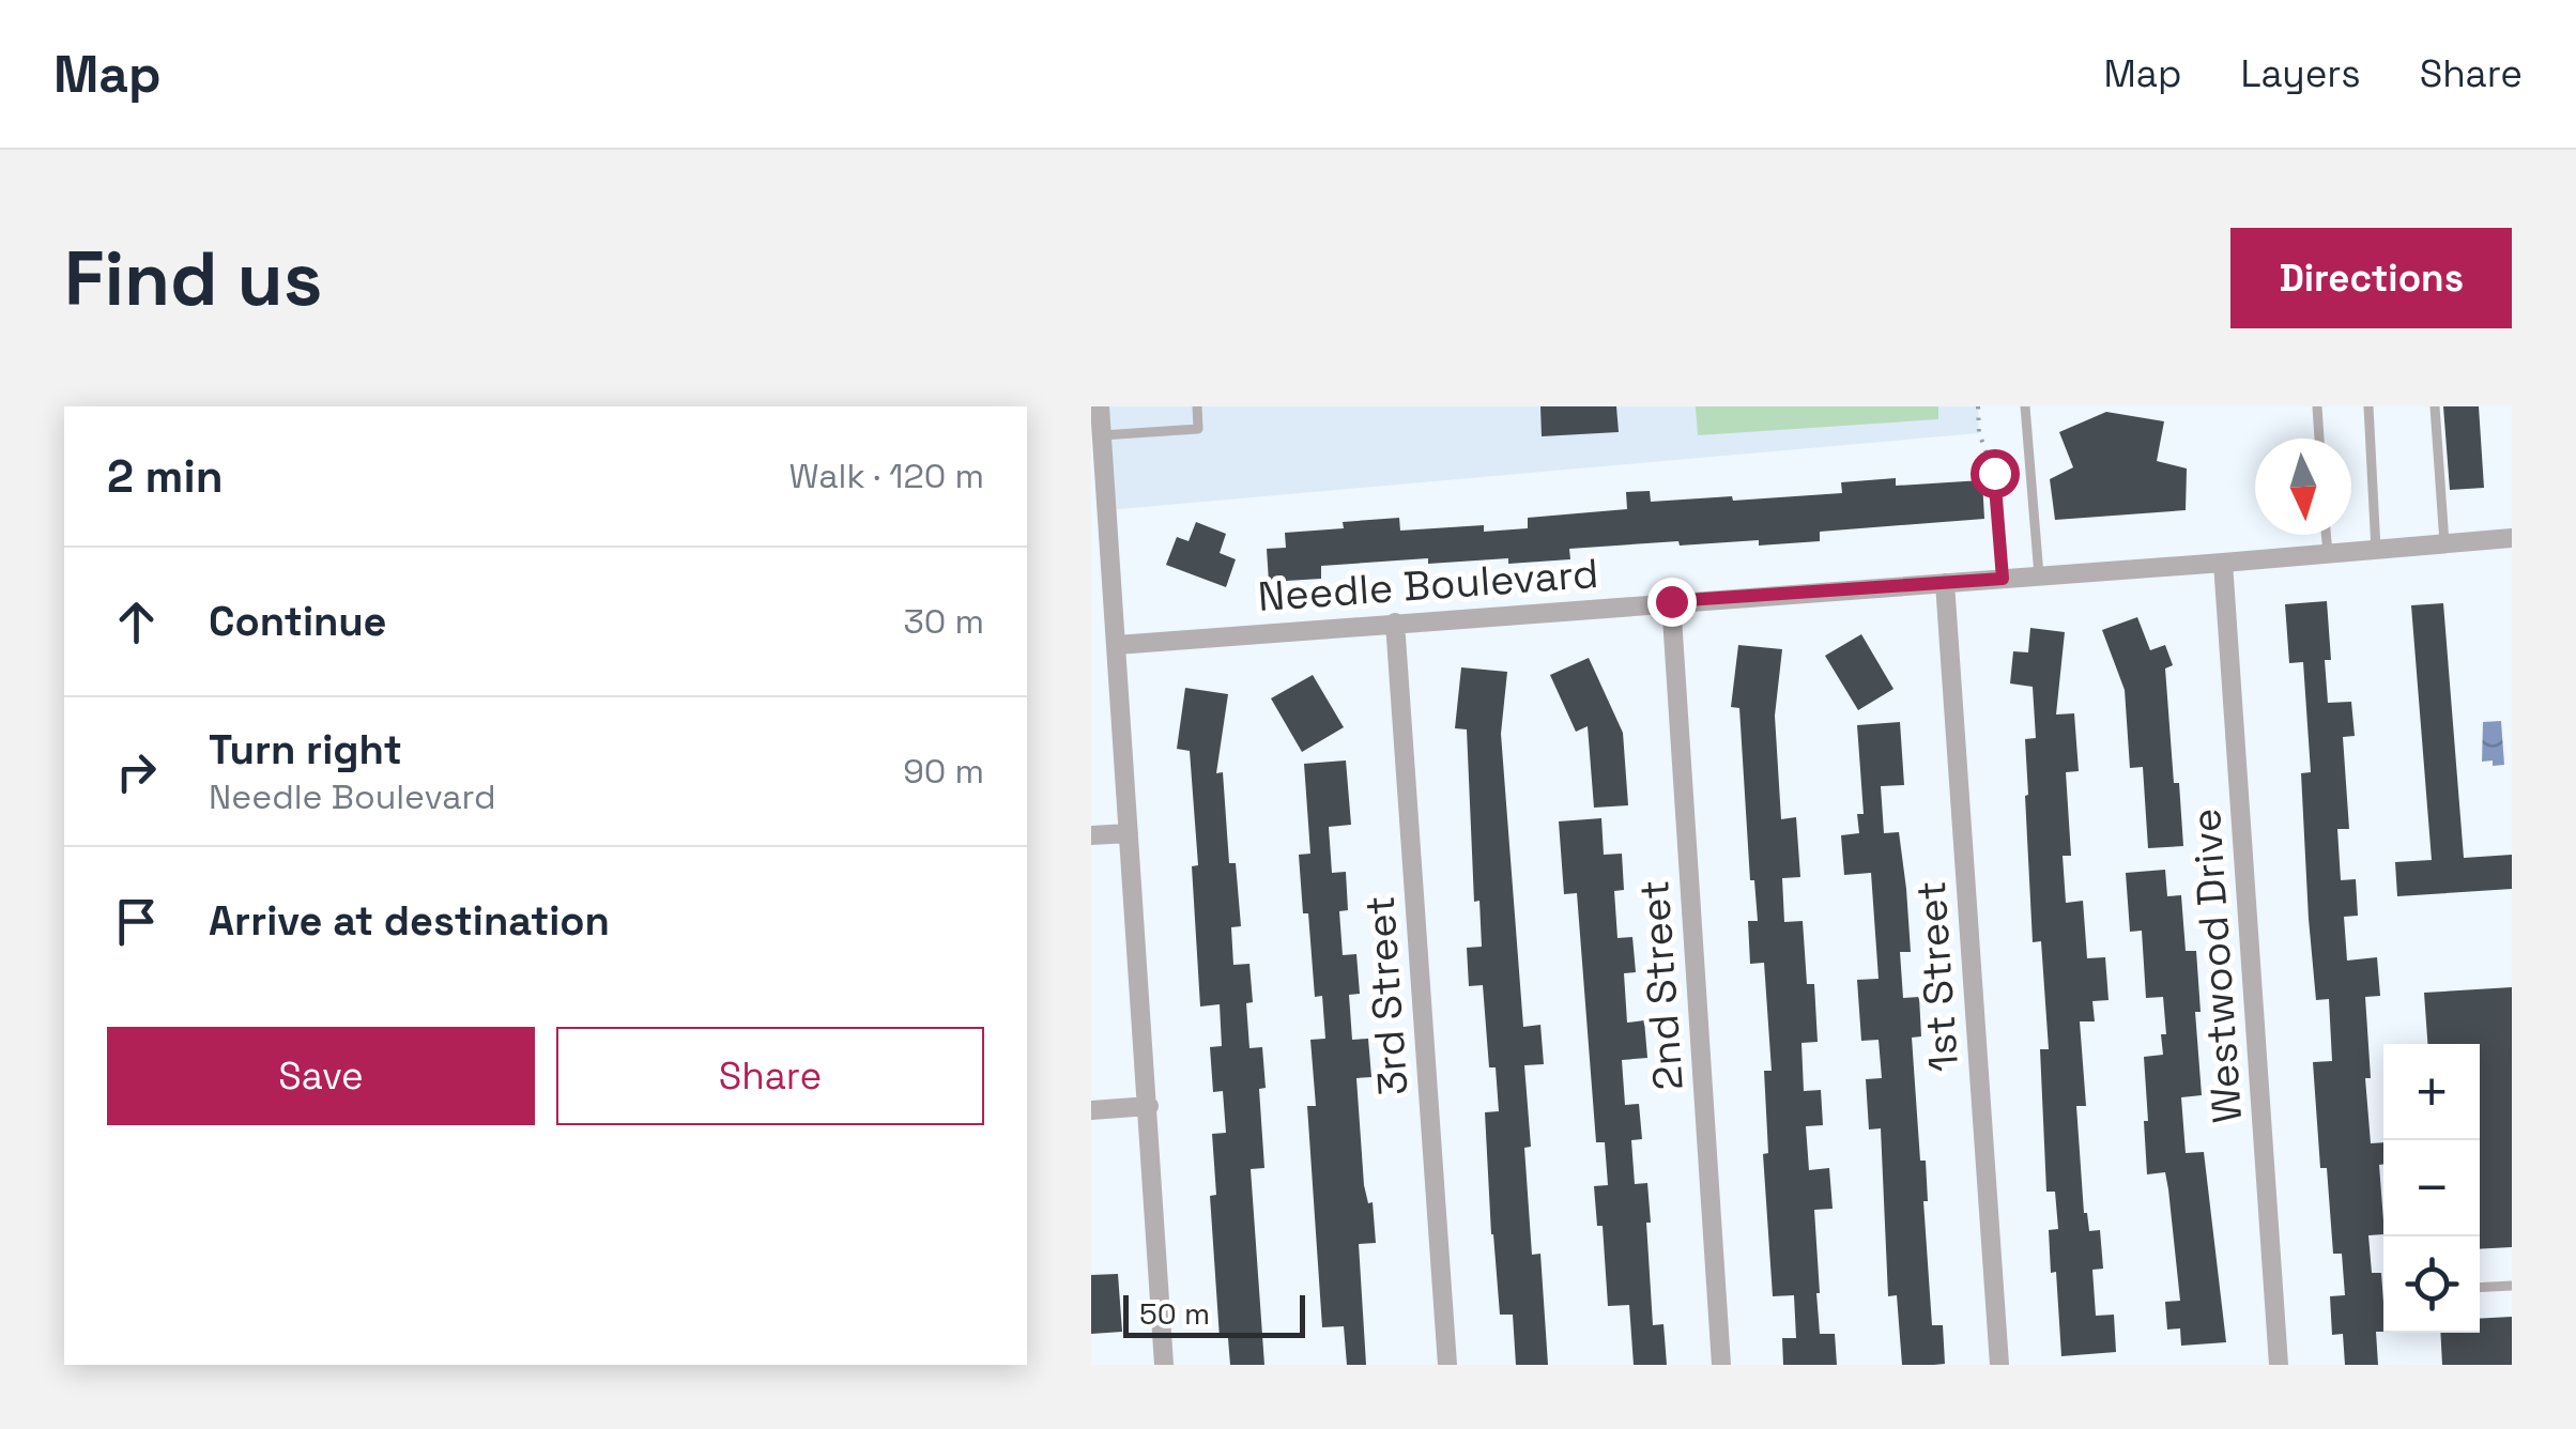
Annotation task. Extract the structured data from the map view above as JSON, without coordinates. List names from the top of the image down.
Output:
{
  "streets": {
    "street": [
      "Needle Boulevard",
      "Westwood Drive",
      "1st Street",
      "2nd Street",
      "3rd Street"
    ]
  },
  "crossings": [
    ["Needle Boulevard", "Westwood Drive"],
    ["Needle Boulevard", "1st Street"],
    ["Needle Boulevard", "2nd Street"],
    ["Needle Boulevard", "3rd Street"]
  ],
  "scale_bar": "50 m",
  "north": "bottom",
  "page": {
    "header": "Map",
    "nav": ["Map", "Layers", "Share"],
    "buttons": [
      "Directions",
      ["Save", "Share"]
    ],
    "title": "Find us",
    "heading": ["2 min", "Walk · 120 m"],
    "list": [
      ["Continue", "30 m"],
      ["Turn right", "Needle Boulevard", "90 m"],
      "Arrive at destination"
    ],
    "map_buttons": ["+", "−"],
    "scale": "50 m"
  }
}
